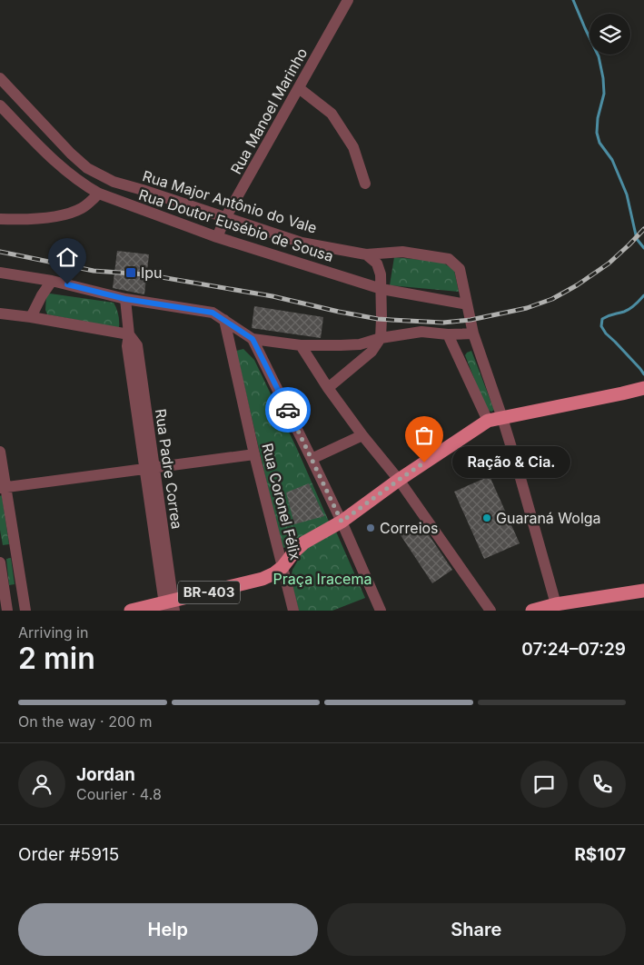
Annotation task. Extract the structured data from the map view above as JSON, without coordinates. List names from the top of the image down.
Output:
{
  "streets": {
    "main road": ["BR-403"],
    "street": [
      "Rua Manoel Marinho",
      "Rua Major Antônio do Vale",
      "Rua Doutor Eusébio de Sousa",
      "Rua Padre Correa",
      "Rua Coronel Félix"
    ]
  },
  "crossings": [
    ["Rua Manoel Marinho", "Rua Major Antônio do Vale"],
    ["Rua Manoel Marinho", "Rua Doutor Eusébio de Sousa"],
    ["Rua Major Antônio do Vale", "Rua Doutor Eusébio de Sousa"],
    ["Rua Major Antônio do Vale", "BR-403"],
    ["Rua Padre Correa", "BR-403"],
    ["Rua Coronel Félix", "BR-403"]
  ],
  "parks": ["Praça Iracema"],
  "places": {
    "transit": ["Ipu"],
    "other": ["Ração & Cia.", "Guaraná Wolga", "Correios"]
  },
  "page": {
    "bubble": "Ração & Cia.",
    "heading": ["2 min", "Arriving in", "07:24–07:29"],
    "panel": [
      "Jordan",
      "Courier · 4.8",
      "Order #5915",
      "R$107"
    ],
    "bar": "On the way · 200 m",
    "buttons": ["Help", "Share"]
  }
}
